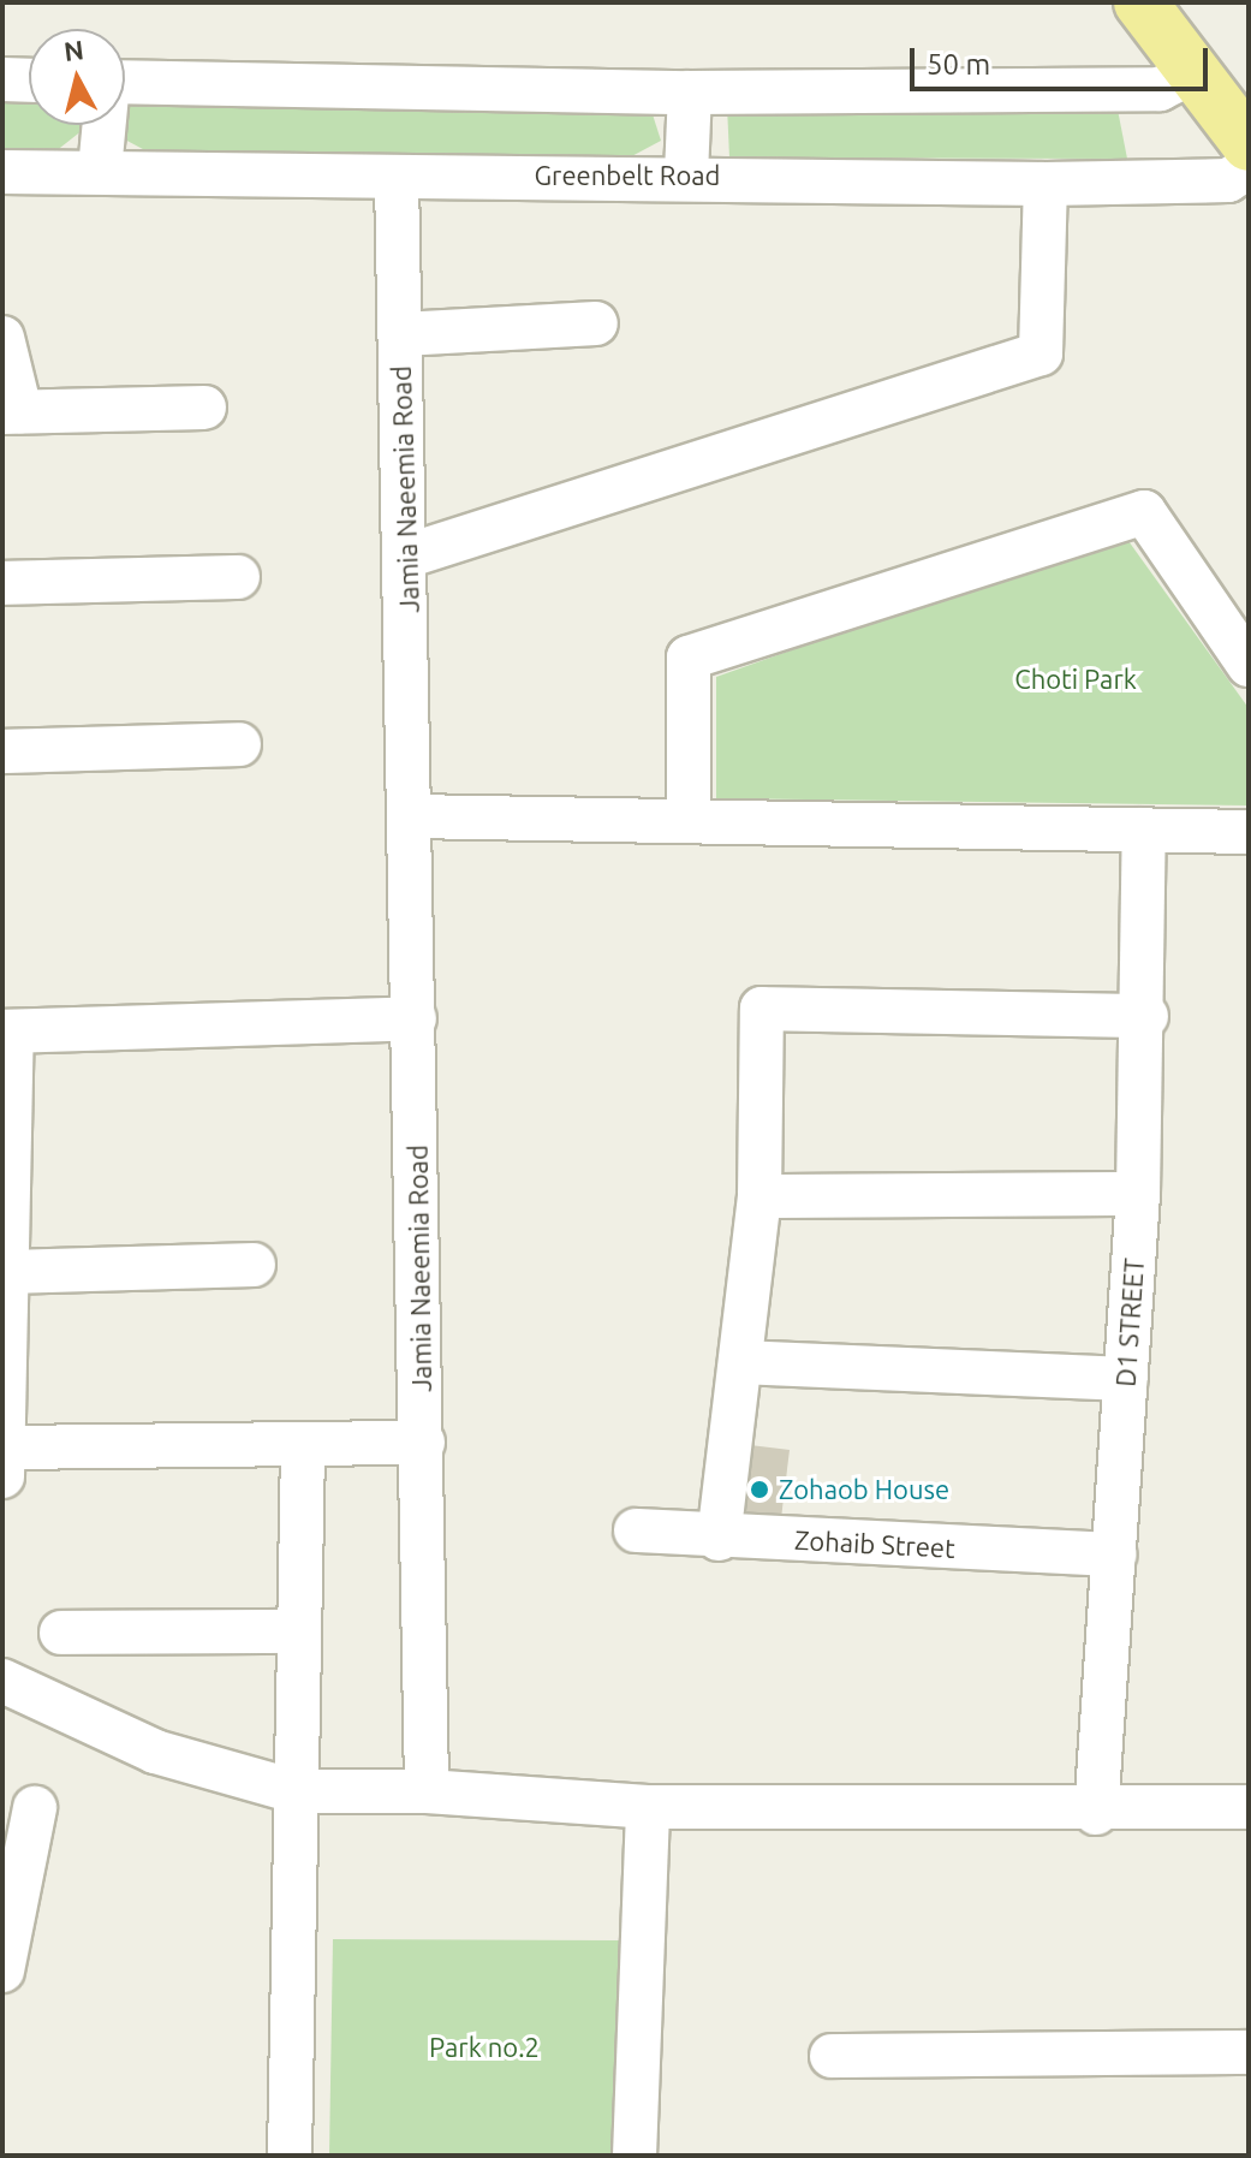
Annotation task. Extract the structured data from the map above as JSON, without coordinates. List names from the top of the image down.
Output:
{
  "streets": {
    "street": [
      "Greenbelt Road",
      "Jamia Naeemia Road",
      "D1 STREET",
      "Zohaib Street"
    ]
  },
  "crossings": [
    ["Greenbelt Road", "Jamia Naeemia Road"],
    ["D1 STREET", "Zohaib Street"]
  ],
  "parks": ["Choti Park", "Park no.2"],
  "places": ["Zohaob House"],
  "scale_bar": "50 m",
  "north": "top"
}
